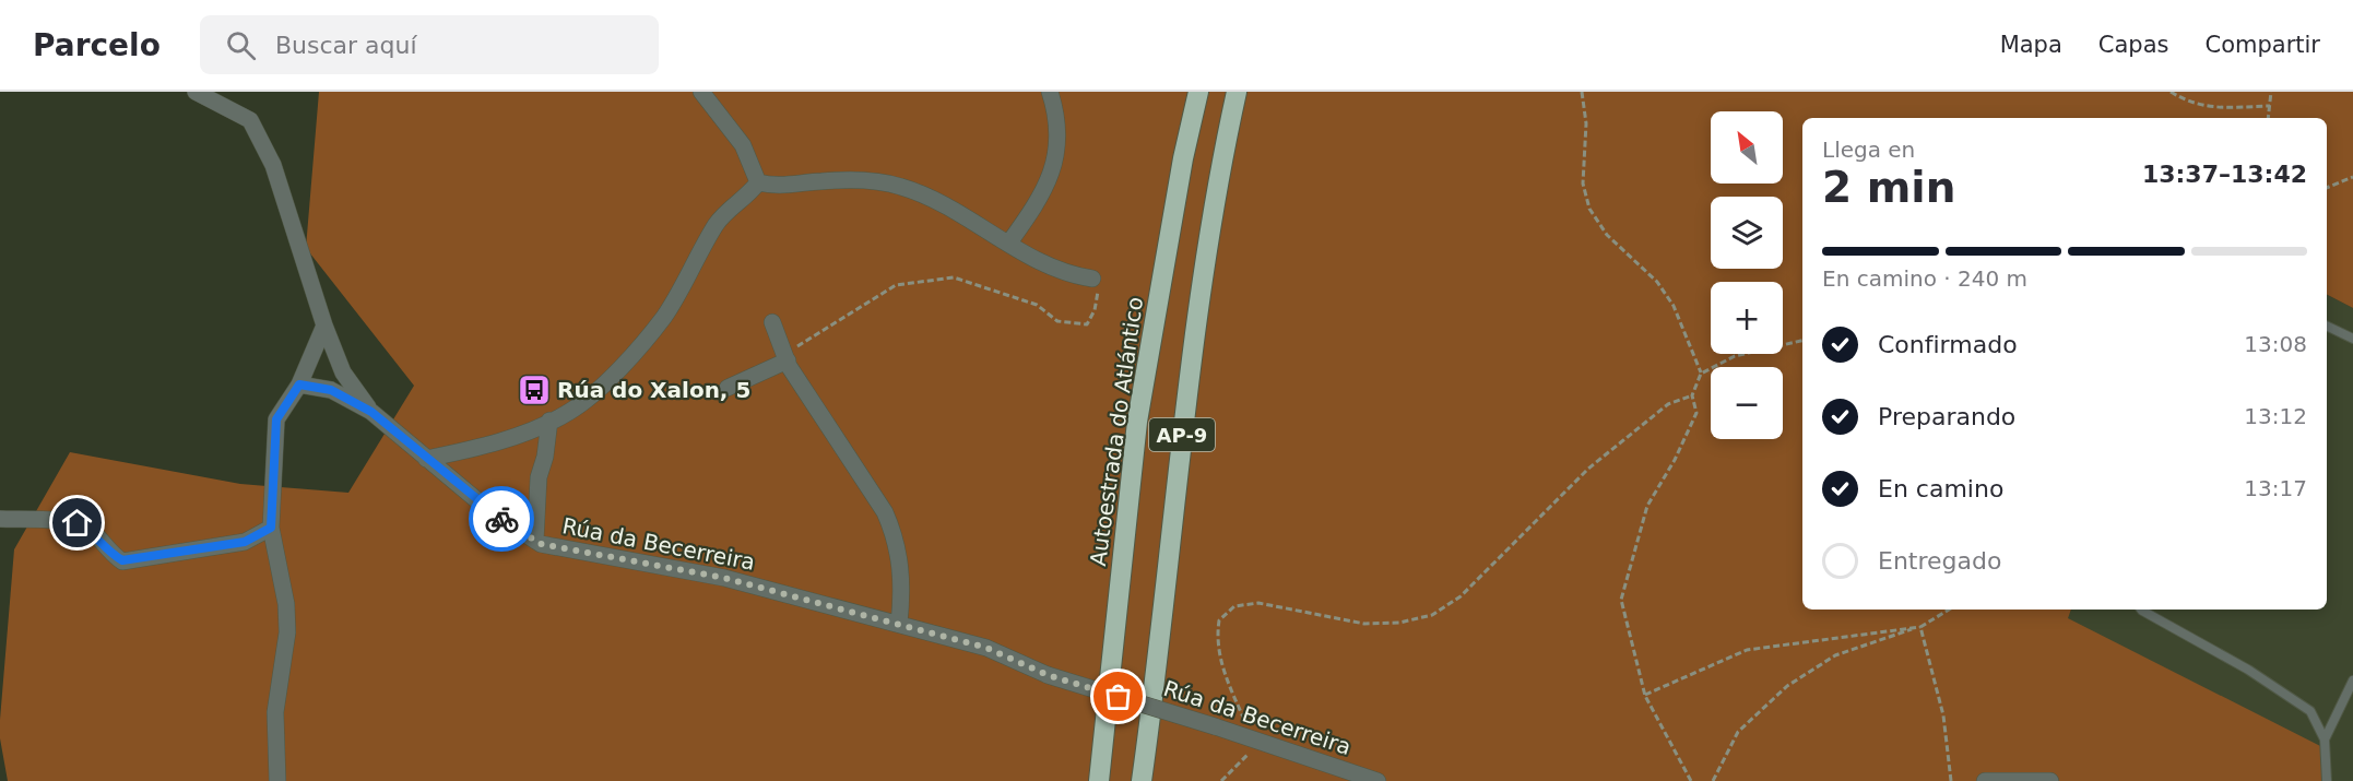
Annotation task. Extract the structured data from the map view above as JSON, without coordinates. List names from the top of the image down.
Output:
{
  "streets": {
    "highway": ["Autoestrada do Atlántico", "AP-9"],
    "street": ["Rúa da Becerreira"]
  },
  "places": {
    "bus stop": ["Rúa do Xalon, 5"]
  },
  "north": "top left",
  "page": {
    "header": "Parcelo",
    "search": "Buscar aquí",
    "nav": ["Mapa", "Capas", "Compartir"],
    "map_buttons": ["+", "−"],
    "heading": ["2 min", "Llega en", "13:37–13:42"],
    "bar": "En camino · 240 m",
    "list": [
      ["Confirmado", "13:08"],
      ["Preparando", "13:12"],
      ["En camino", "13:17"],
      "Entregado"
    ]
  }
}
